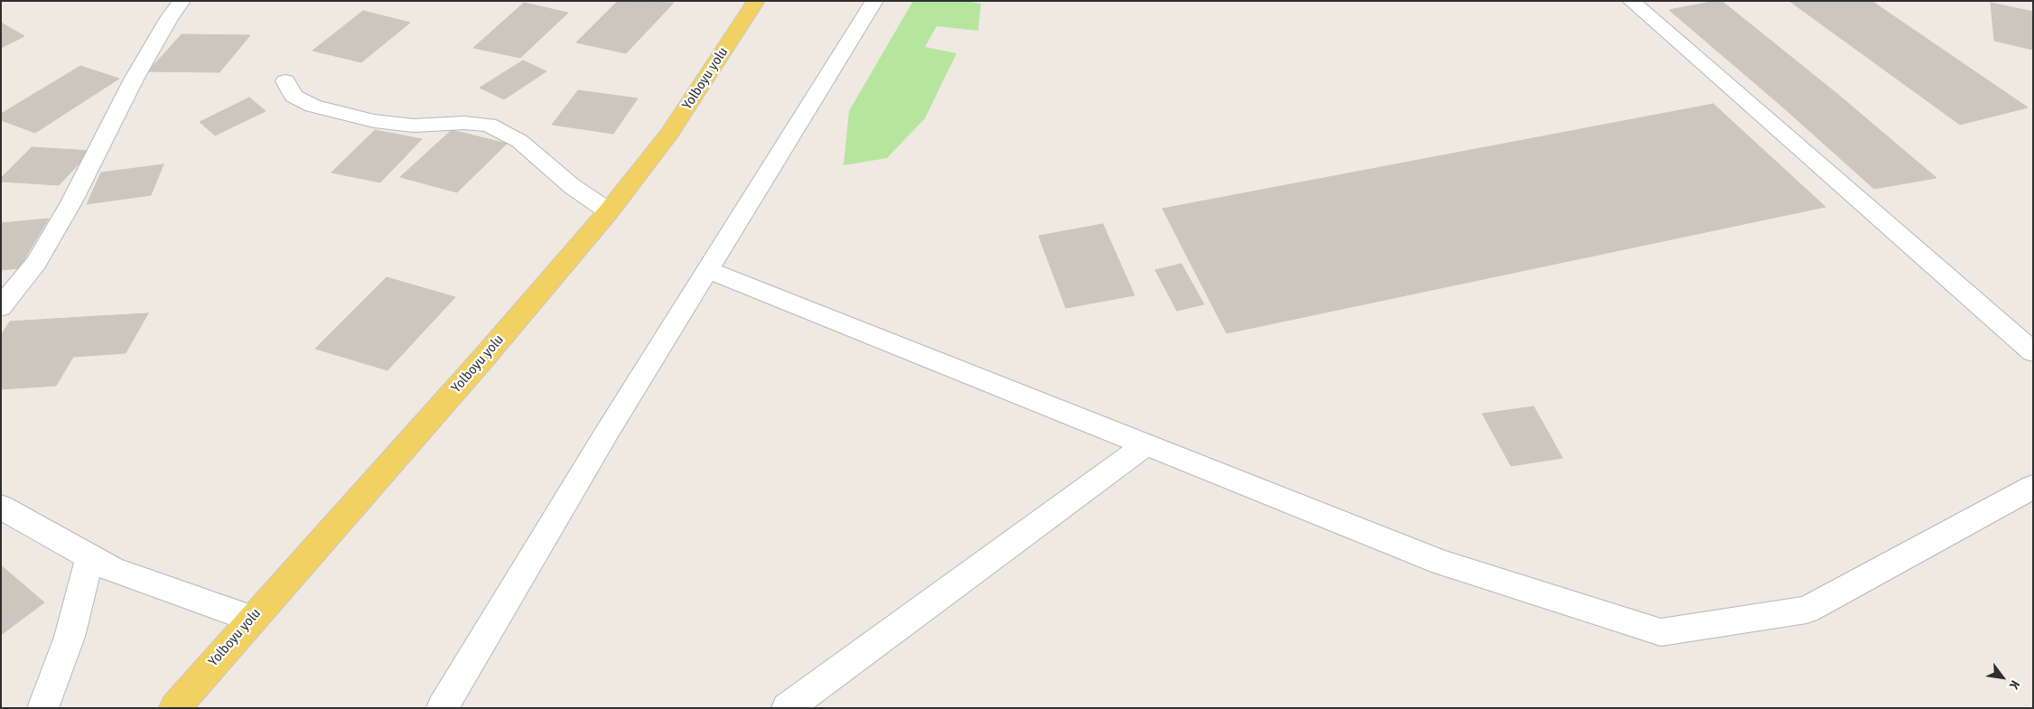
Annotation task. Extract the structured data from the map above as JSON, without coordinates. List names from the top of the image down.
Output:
{
  "streets": {
    "main road": ["Yolboyu yolu"]
  },
  "north": "bottom right"
}
